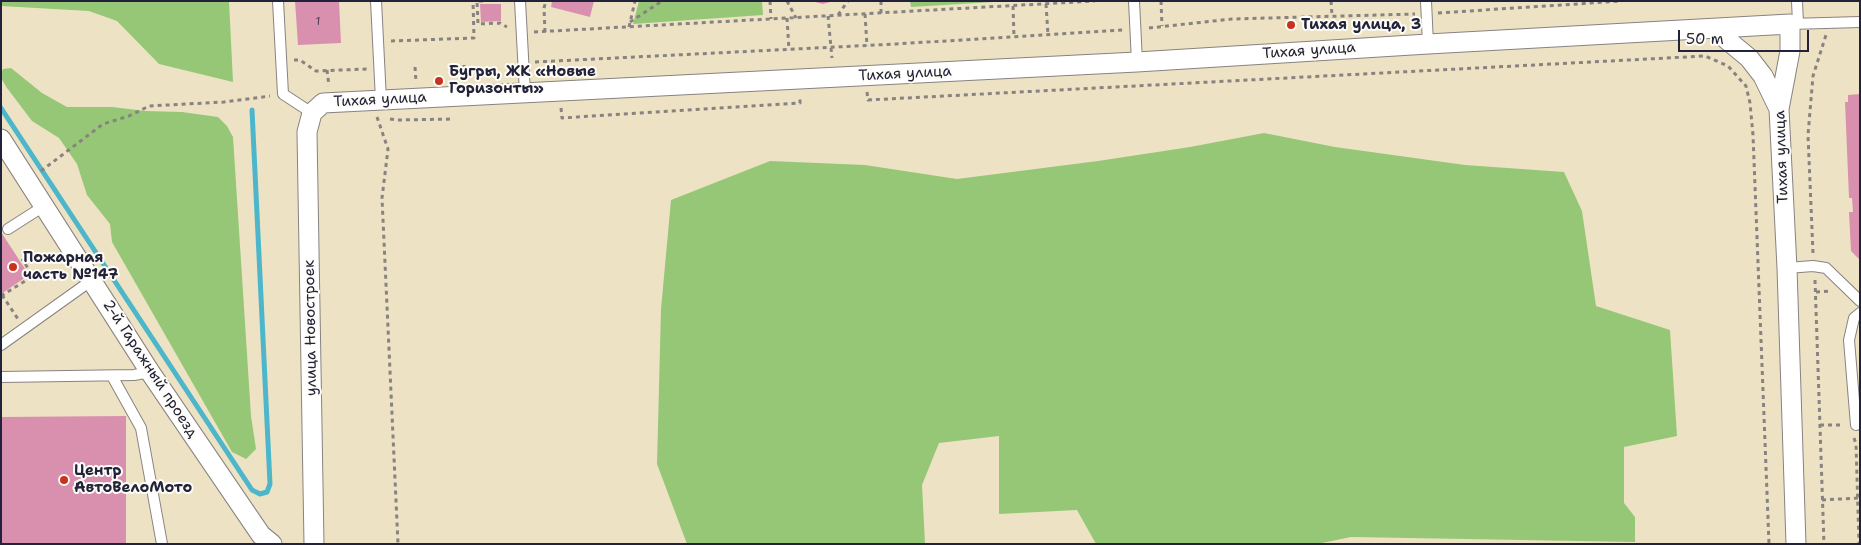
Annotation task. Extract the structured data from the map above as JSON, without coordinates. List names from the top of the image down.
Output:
{
  "streets": {
    "street": ["Тихая улица", "улица Новостроек", "2-й Гаражный проезд"]
  },
  "crossings": [
    ["Тихая улица", "улица Новостроек"]
  ],
  "places": [
    "Тихая улица, 3",
    "Бугры, ЖК «Новые Горизонты»",
    "Пожарная часть №147",
    "Центр АвтоВелоМото"
  ],
  "house_numbers": ["1"],
  "scale_bar": "50 m"
}
